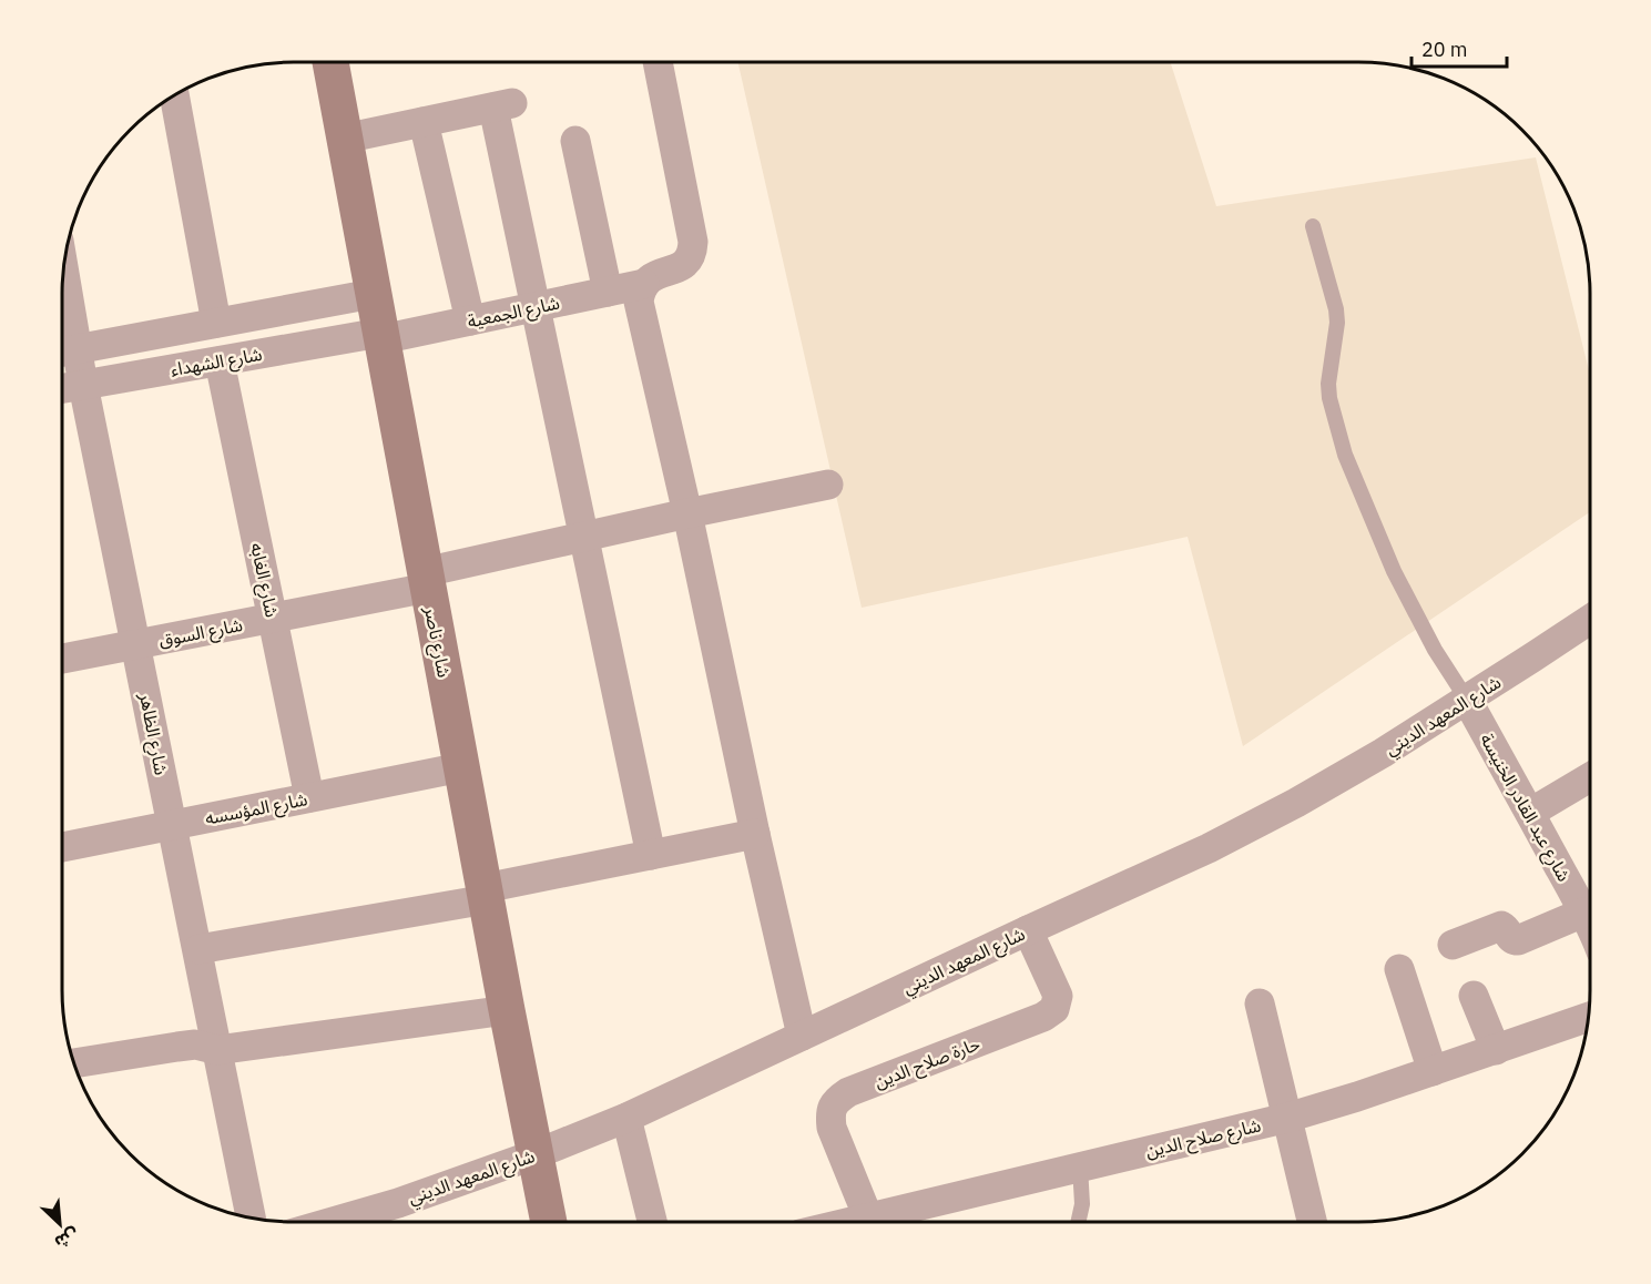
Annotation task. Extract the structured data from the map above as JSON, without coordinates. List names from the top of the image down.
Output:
{
  "streets": {
    "street": [
      "شارع الجمعية",
      "شارع الشهداء",
      "شارع الغابه",
      "شارع السوق",
      "شارع ناصر",
      "شارع المعهد الديني",
      "شارع الظاهر",
      "شارع عبد القادر الخنيسة",
      "شارع المؤسسه",
      "حارة صلاح الدين",
      "شارع صلاح الدين"
    ]
  },
  "crossings": [
    ["شارع الجمعية", "شارع الشهداء"],
    ["شارع الجمعية", "شارع ناصر"],
    ["شارع الشهداء", "شارع الغابه"],
    ["شارع الشهداء", "شارع ناصر"],
    ["شارع الشهداء", "شارع الظاهر"],
    ["شارع الغابه", "شارع السوق"],
    ["شارع الغابه", "شارع المؤسسه"],
    ["شارع السوق", "شارع ناصر"],
    ["شارع السوق", "شارع الظاهر"],
    ["شارع ناصر", "شارع المعهد الديني"],
    ["شارع ناصر", "شارع المؤسسه"],
    ["شارع المعهد الديني", "شارع عبد القادر الخنيسة"],
    ["شارع المعهد الديني", "حارة صلاح الدين"],
    ["شارع الظاهر", "شارع المؤسسه"],
    ["حارة صلاح الدين", "شارع صلاح الدين"]
  ],
  "scale_bar": "20 m",
  "north": "bottom right"
}
